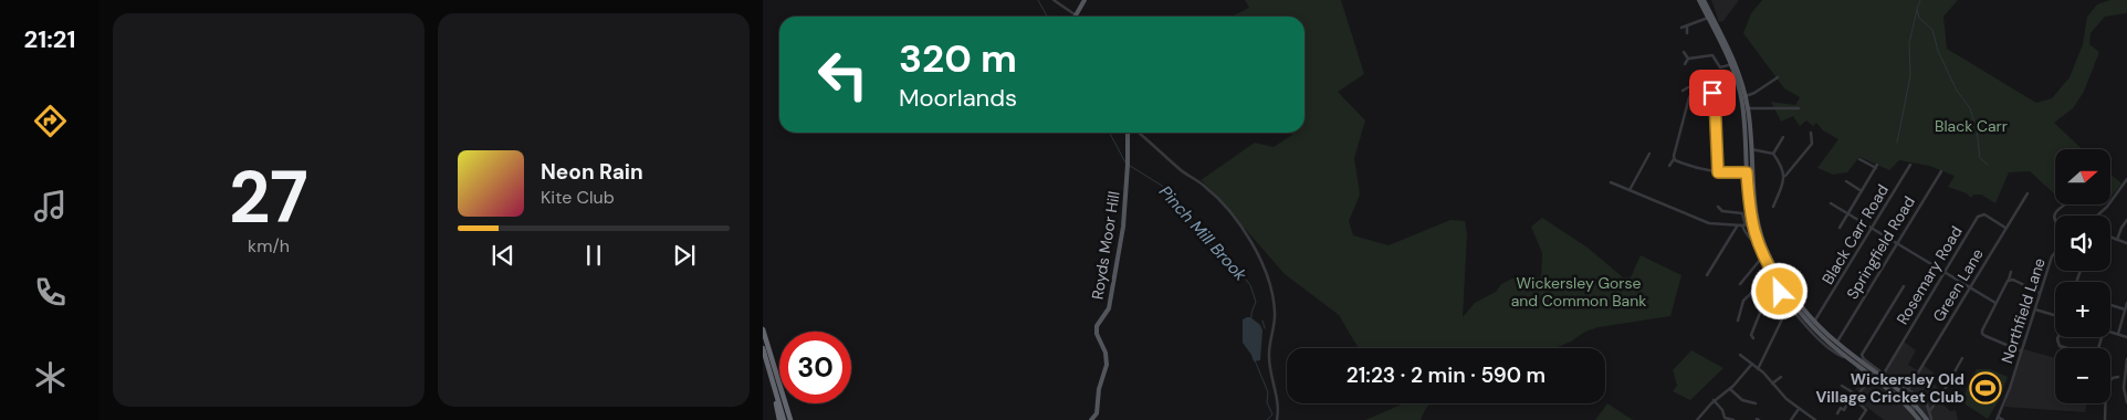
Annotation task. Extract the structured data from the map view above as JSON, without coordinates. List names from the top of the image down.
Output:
{
  "streets": {
    "main road": ["Royds Moor Hill"],
    "street": [
      "Black Carr Road",
      "Springfield Road",
      "Rosemary Road",
      "Green Lane",
      "Northfield Lane"
    ]
  },
  "crossings": [
    ["Rosemary Road", "Green Lane"]
  ],
  "water": ["Pinch Mill Brook"],
  "parks": ["Black Carr", "Wickersley Gorse and Common Bank"],
  "places": {
    "sports": ["Wickersley Old Village Cricket Club"]
  },
  "north": "right",
  "page": {
    "tabs": "21:21",
    "tile": ["27", "km/h"],
    "turn": ["320 m", "Moorlands"],
    "map_buttons": ["+", "−"],
    "song": ["Neon Rain", "Kite Club"],
    "limit": "30",
    "trip": "21:23 · 2 min · 590 m"
  }
}
